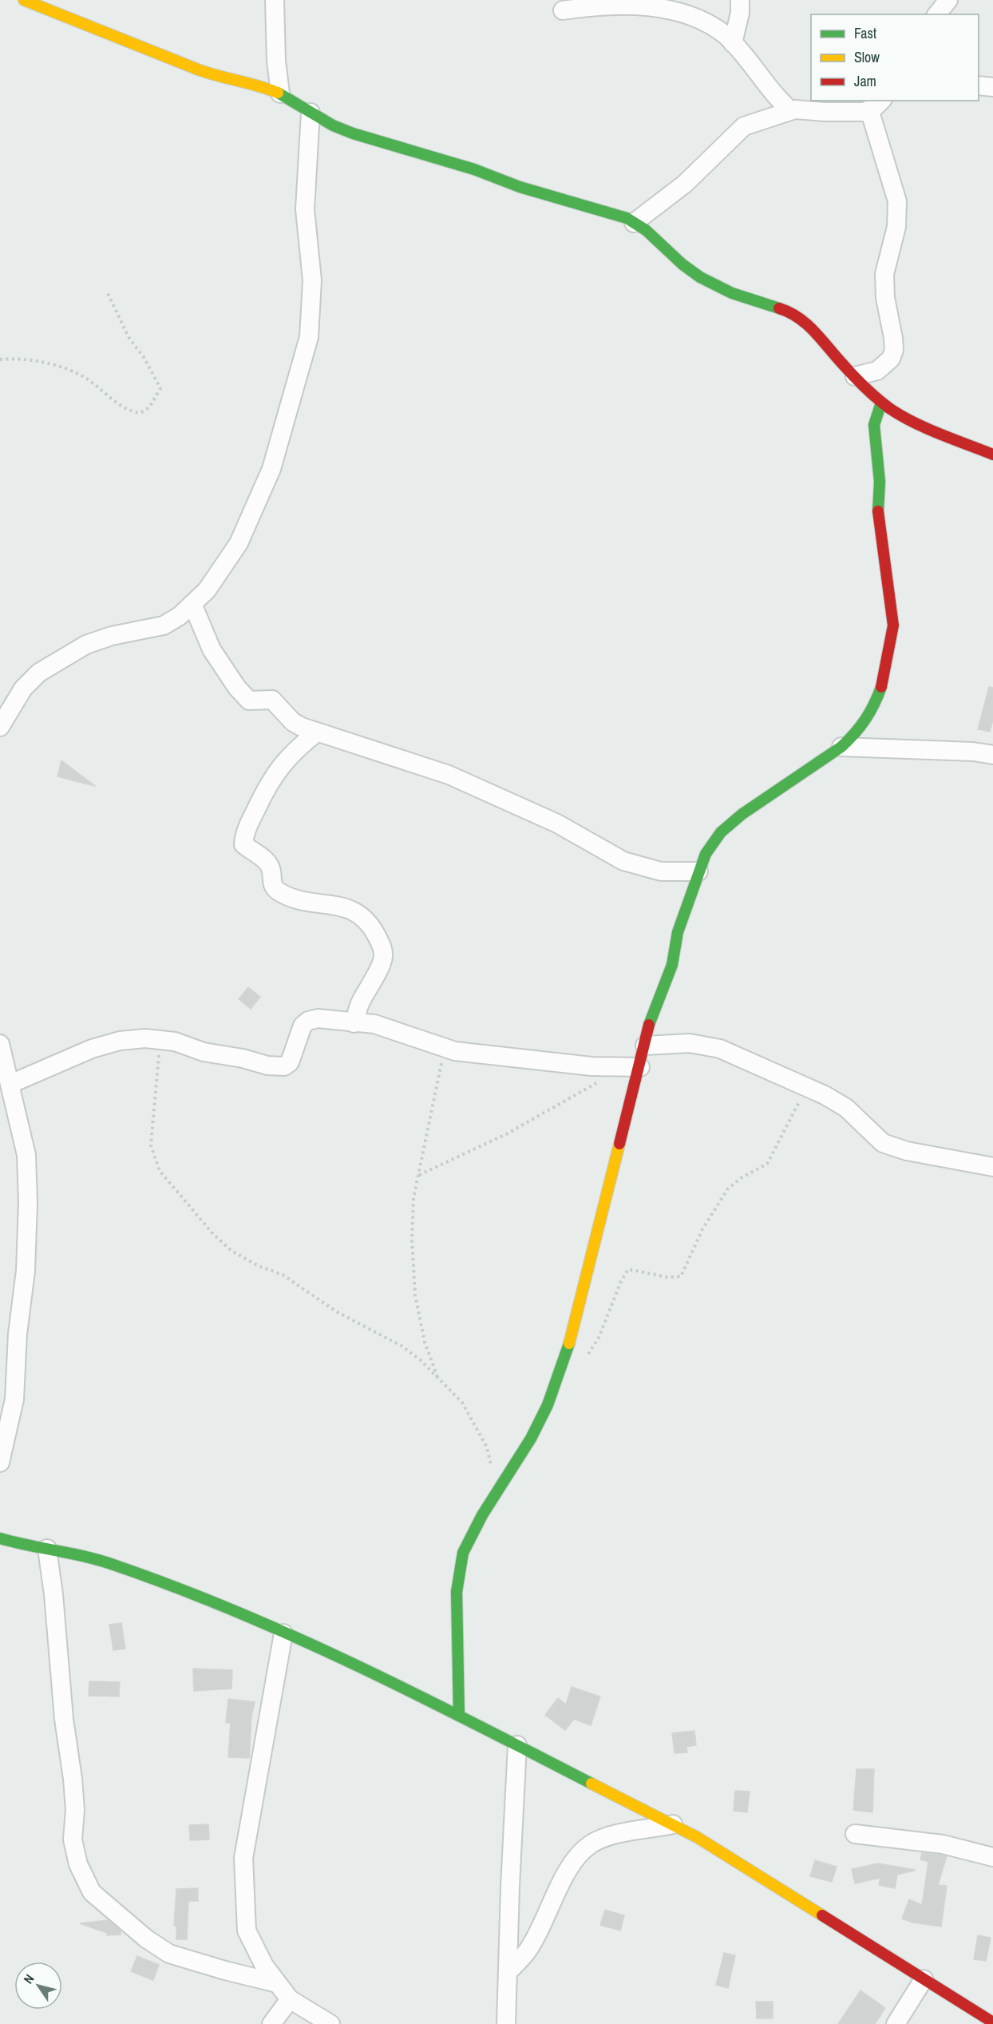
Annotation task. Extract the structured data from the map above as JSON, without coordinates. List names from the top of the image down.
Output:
{
  "legend": ["Fast", "Slow", "Jam"],
  "north": "top left"
}
